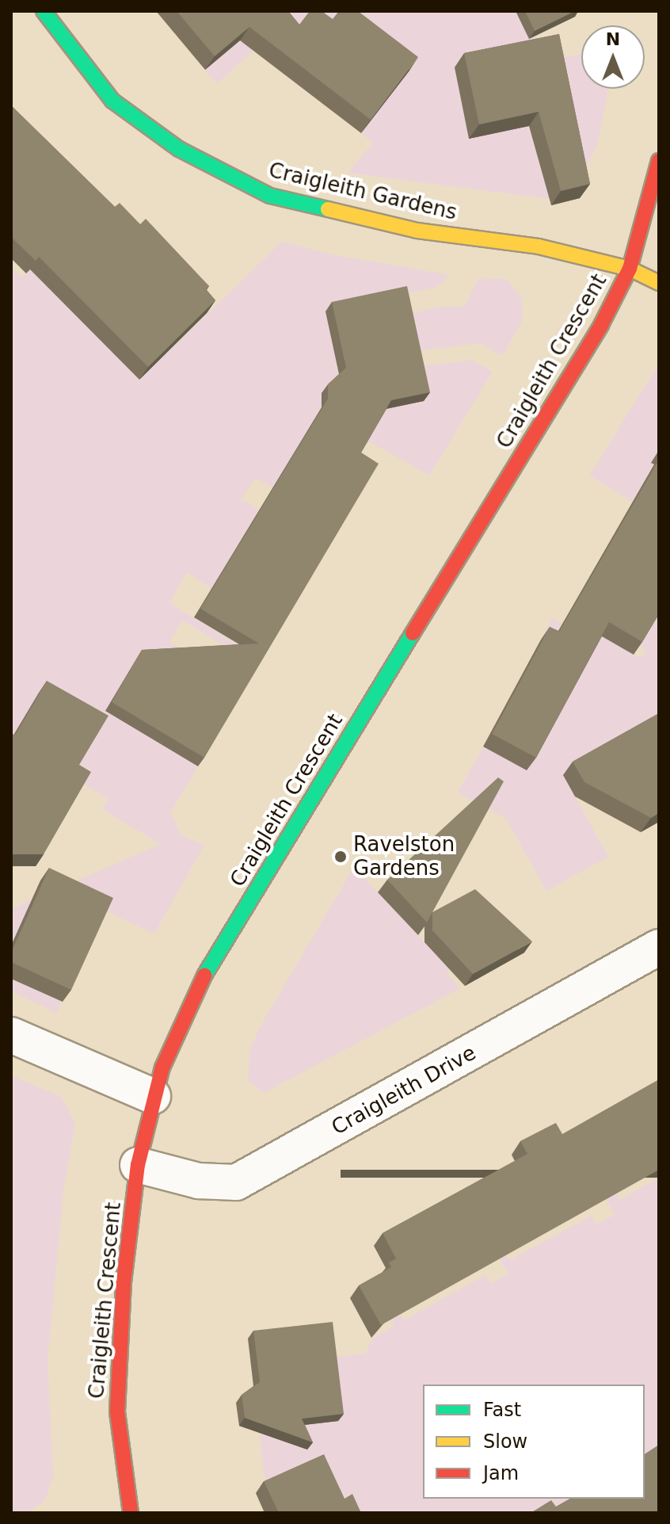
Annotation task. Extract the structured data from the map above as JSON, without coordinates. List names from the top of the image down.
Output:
{
  "streets": {
    "street": ["Craigleith Gardens", "Craigleith Crescent", "Craigleith Drive"]
  },
  "crossings": [
    ["Craigleith Gardens", "Craigleith Crescent"],
    ["Craigleith Crescent", "Craigleith Drive"]
  ],
  "places": ["Ravelston Gardens"],
  "legend": ["Fast", "Slow", "Jam"],
  "north": "top"
}
